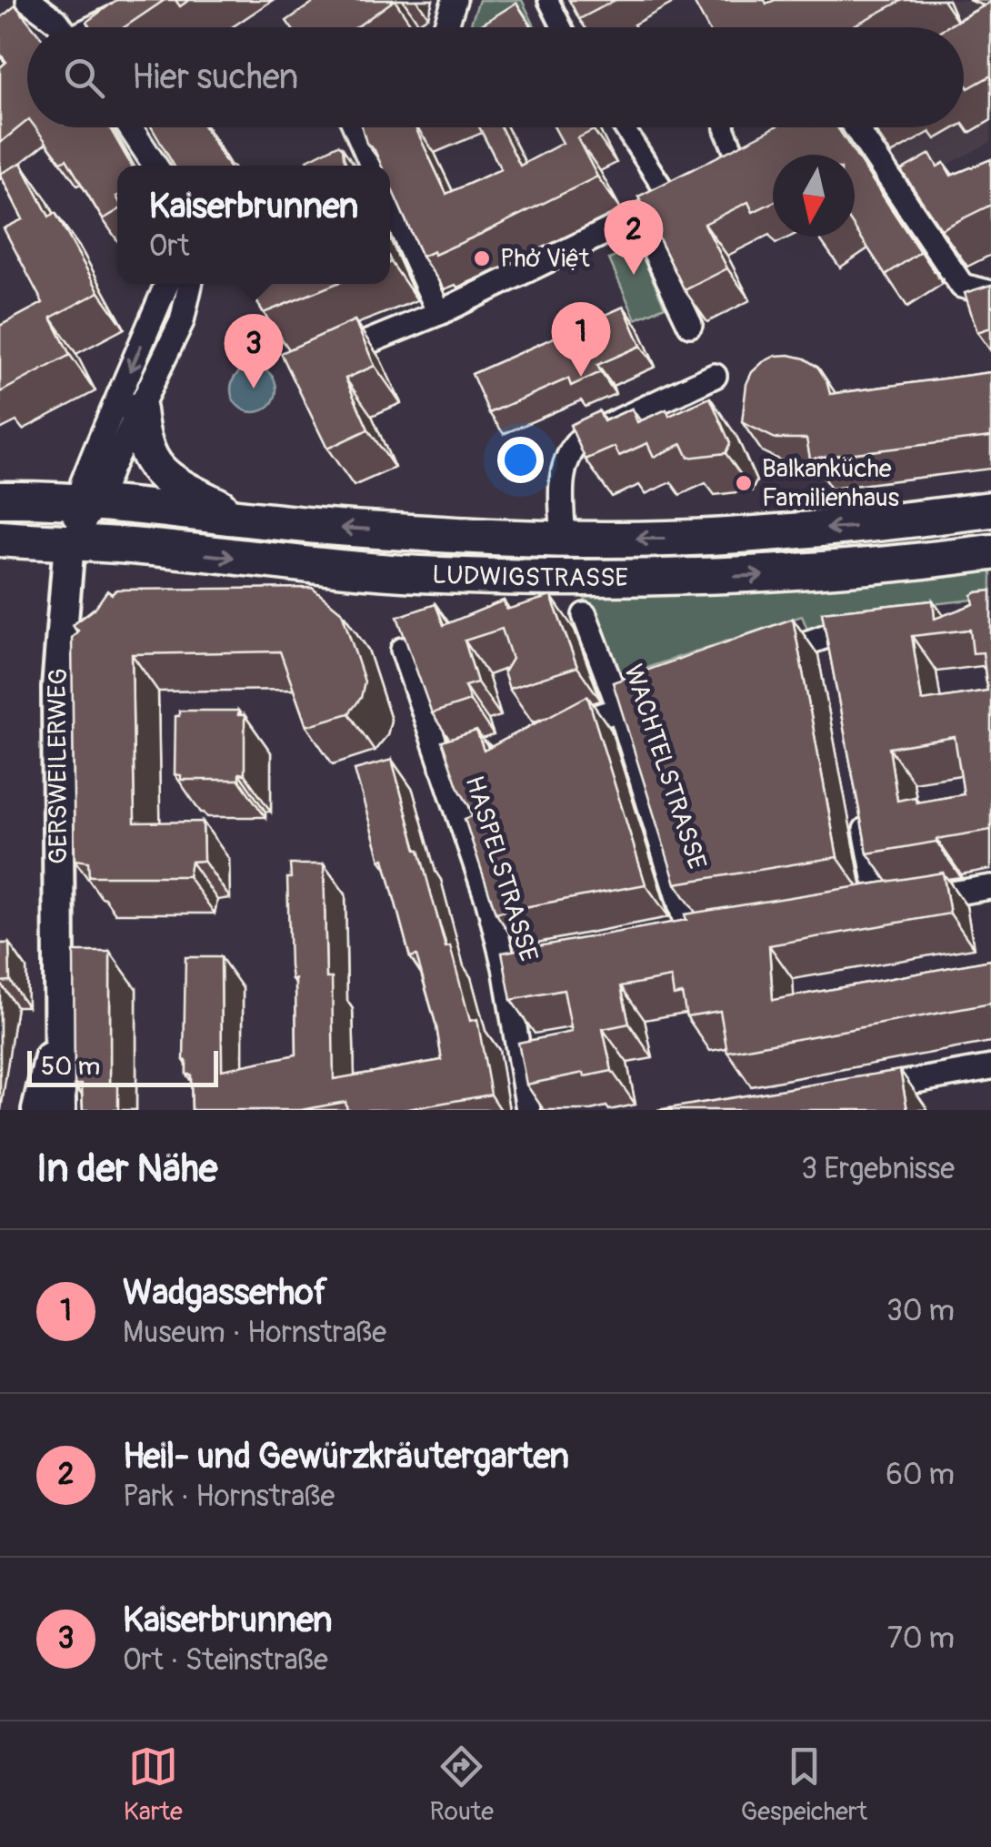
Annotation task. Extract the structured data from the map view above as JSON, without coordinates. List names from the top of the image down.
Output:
{
  "streets": {
    "main road": ["LUDWIGSTRASSE"],
    "street": ["GERSWEILERWEG", "WACHTELSTRASSE", "HASPELSTRASSE"]
  },
  "crossings": [
    ["LUDWIGSTRASSE", "GERSWEILERWEG"]
  ],
  "places": ["Phở Việt", "Balkanküche Familienhaus"],
  "scale_bar": "50 m",
  "north": "bottom",
  "page": {
    "search": "Hier suchen",
    "popup": ["Kaiserbrunnen", "Ort"],
    "pins": ["2", "1", "3"],
    "scale": "50 m",
    "heading": ["In der Nähe", "3 Ergebnisse"],
    "list": [
      {
        "mark": "1",
        "name": "Wadgasserhof",
        "note": "Museum · Hornstraße",
        "value": "30 m"
      },
      {
        "mark": "2",
        "name": "Heil- und Gewürzkräutergarten",
        "note": "Park · Hornstraße",
        "value": "60 m"
      },
      {
        "mark": "3",
        "name": "Kaiserbrunnen",
        "note": "Ort · Steinstraße",
        "value": "70 m"
      }
    ],
    "nav": ["Karte", "Route", "Gespeichert"]
  }
}
